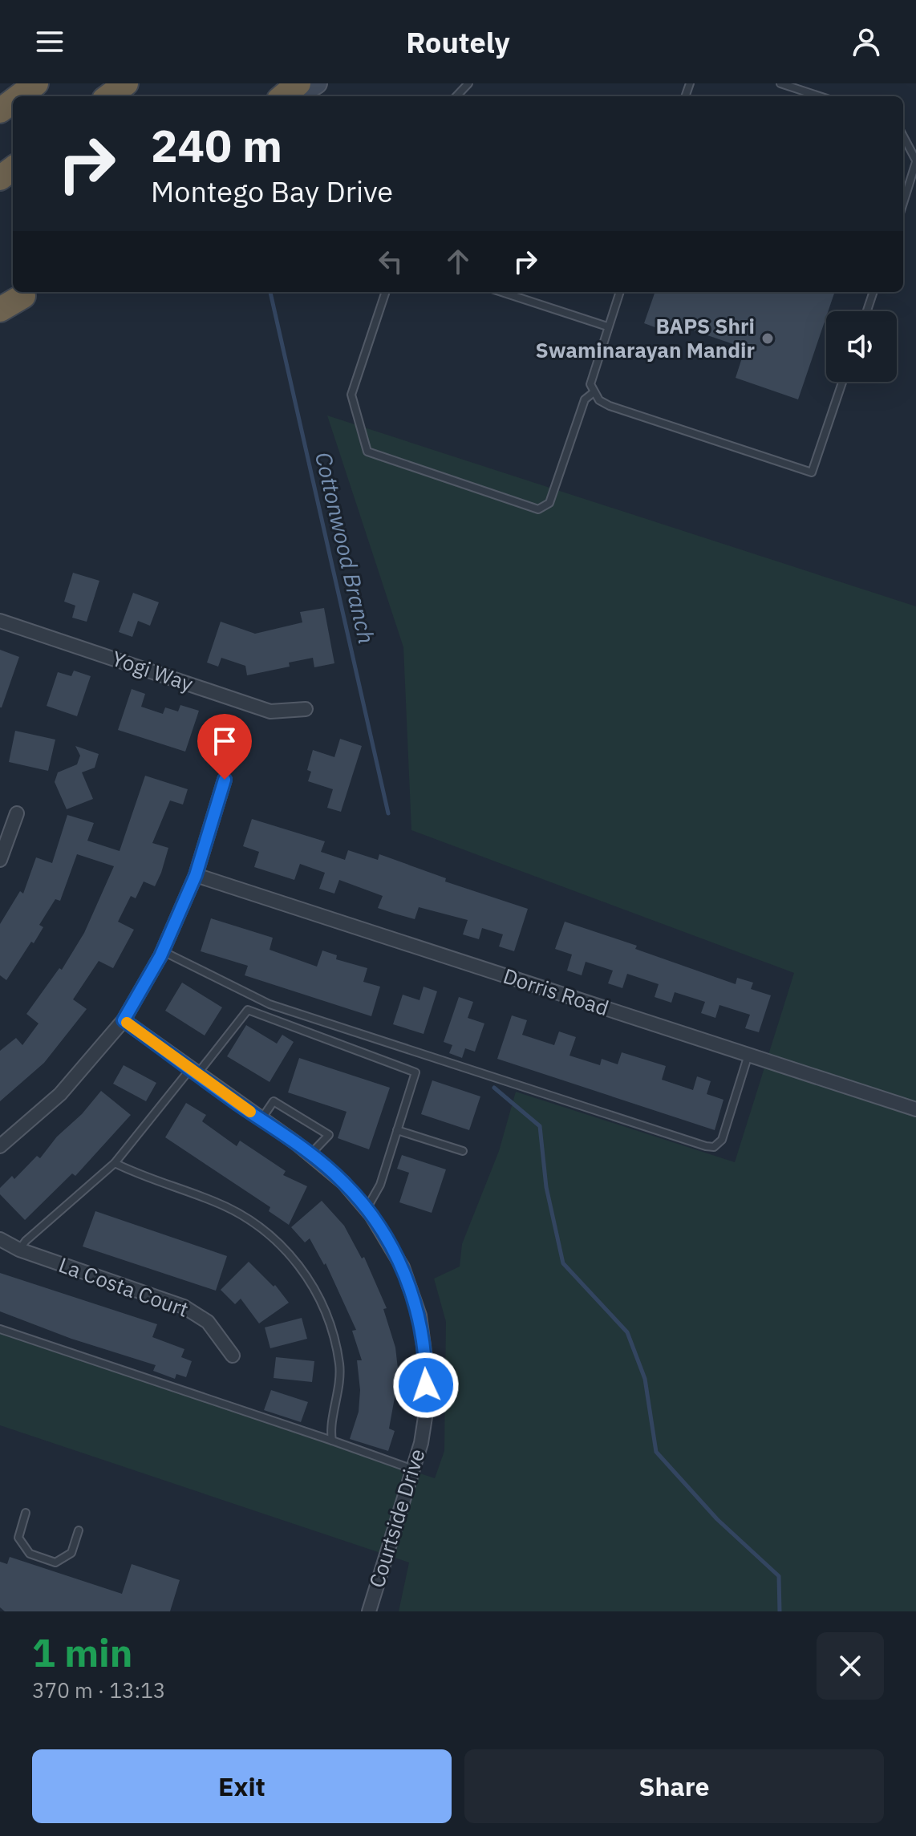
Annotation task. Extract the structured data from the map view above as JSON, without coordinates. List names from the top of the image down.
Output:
{
  "streets": {
    "street": [
      "Yogi Way",
      "Dorris Road",
      "La Costa Court",
      "Courtside Drive"
    ]
  },
  "water": ["Cottonwood Branch"],
  "places": ["BAPS Shri Swaminarayan Mandir"],
  "page": {
    "header": "Routely",
    "turn": ["240 m", "Montego Bay Drive"],
    "heading": ["1 min", "370 m · 13:13"],
    "buttons": ["Exit", "Share"]
  }
}
